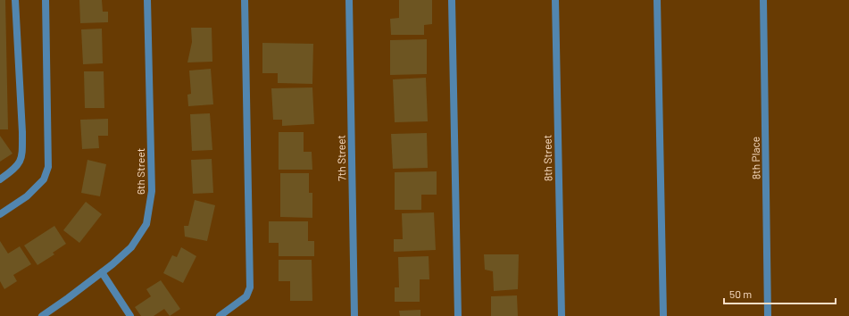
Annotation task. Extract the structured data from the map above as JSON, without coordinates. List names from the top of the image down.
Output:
{
  "streets": {
    "street": [
      "7th Street",
      "8th Street",
      "8th Place",
      "6th Street"
    ]
  },
  "scale_bar": "50 m"
}
